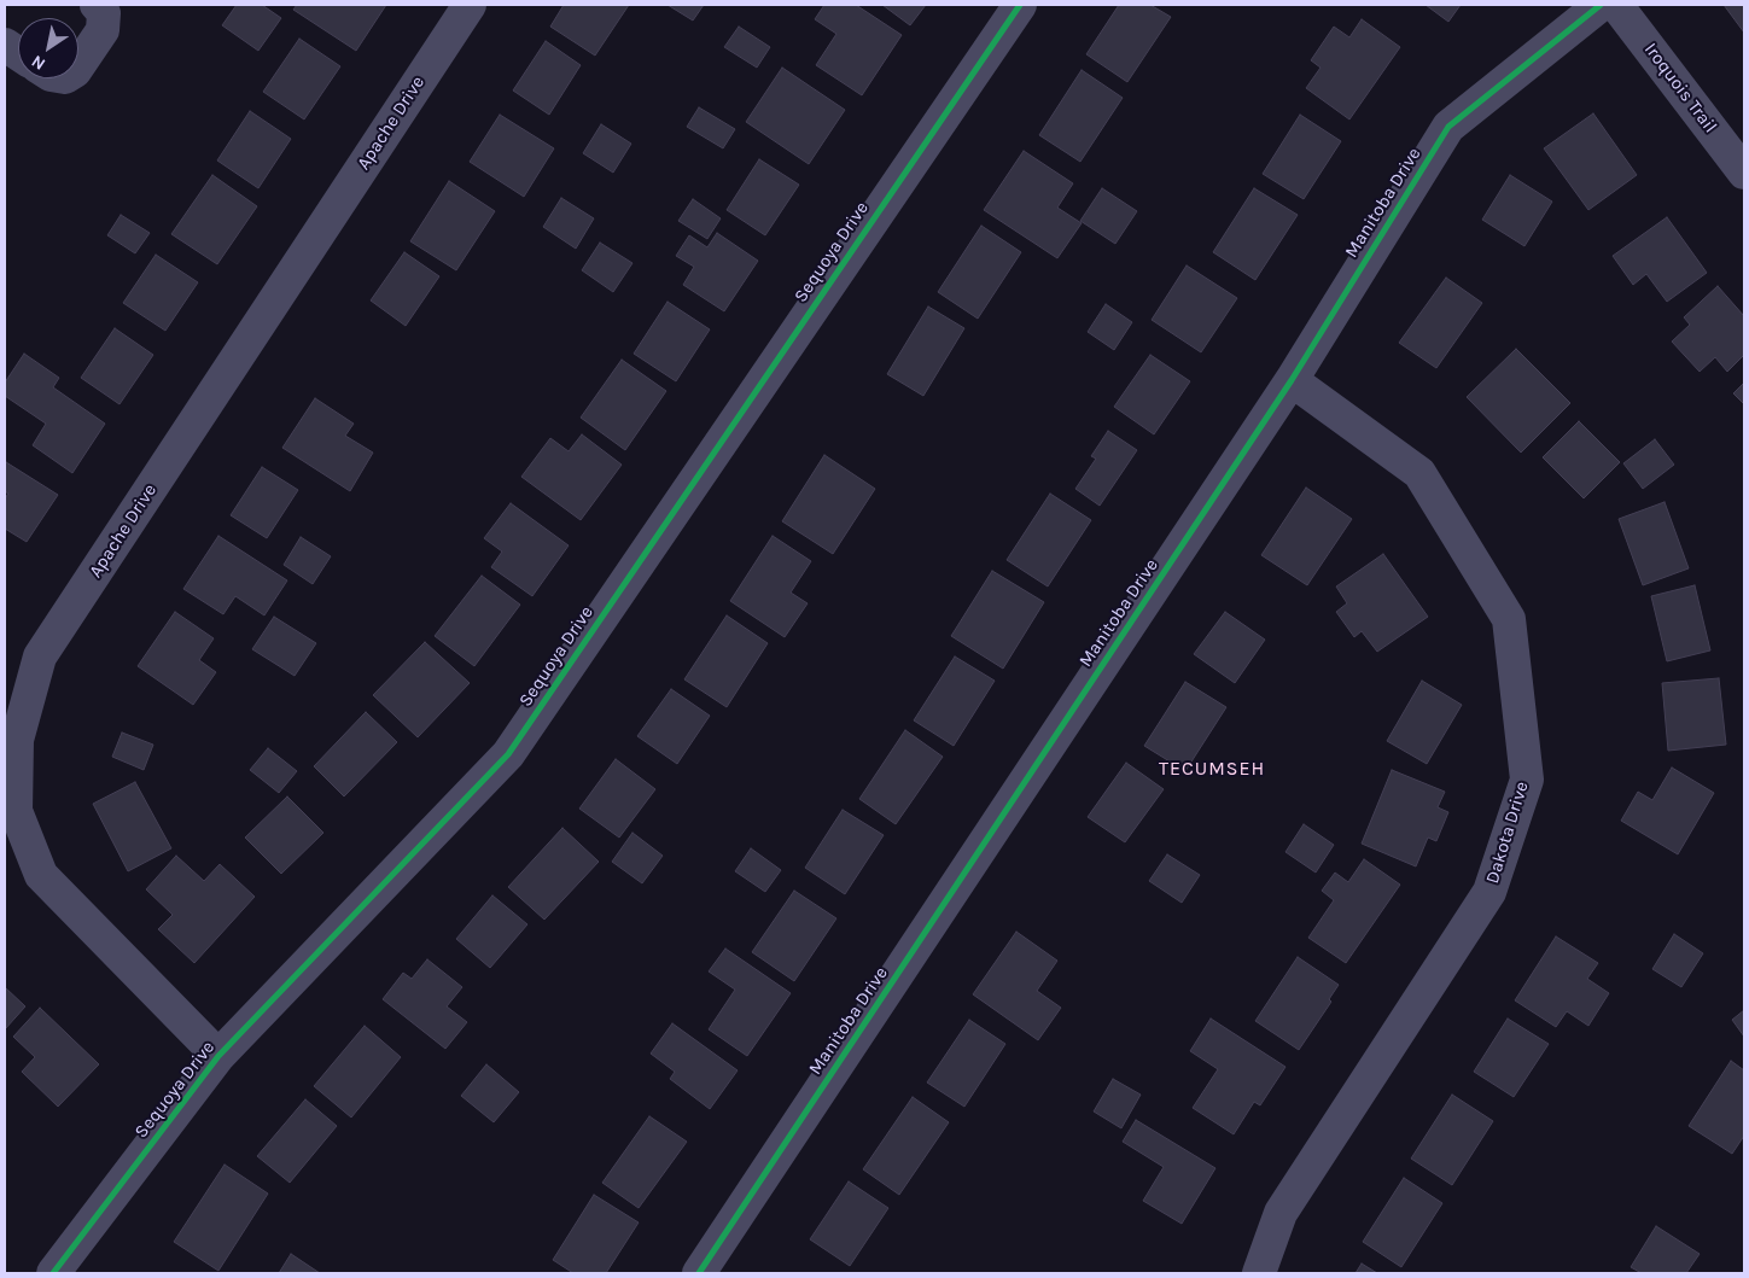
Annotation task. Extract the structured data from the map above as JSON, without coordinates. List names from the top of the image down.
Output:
{
  "streets": {
    "street": [
      "Iroquois Trail",
      "Apache Drive",
      "Manitoba Drive",
      "Sequoya Drive",
      "Dakota Drive"
    ]
  },
  "crossings": [
    ["Apache Drive", "Sequoya Drive"],
    ["Manitoba Drive", "Dakota Drive"]
  ],
  "districts": ["TECUMSEH"],
  "north": "bottom left"
}
